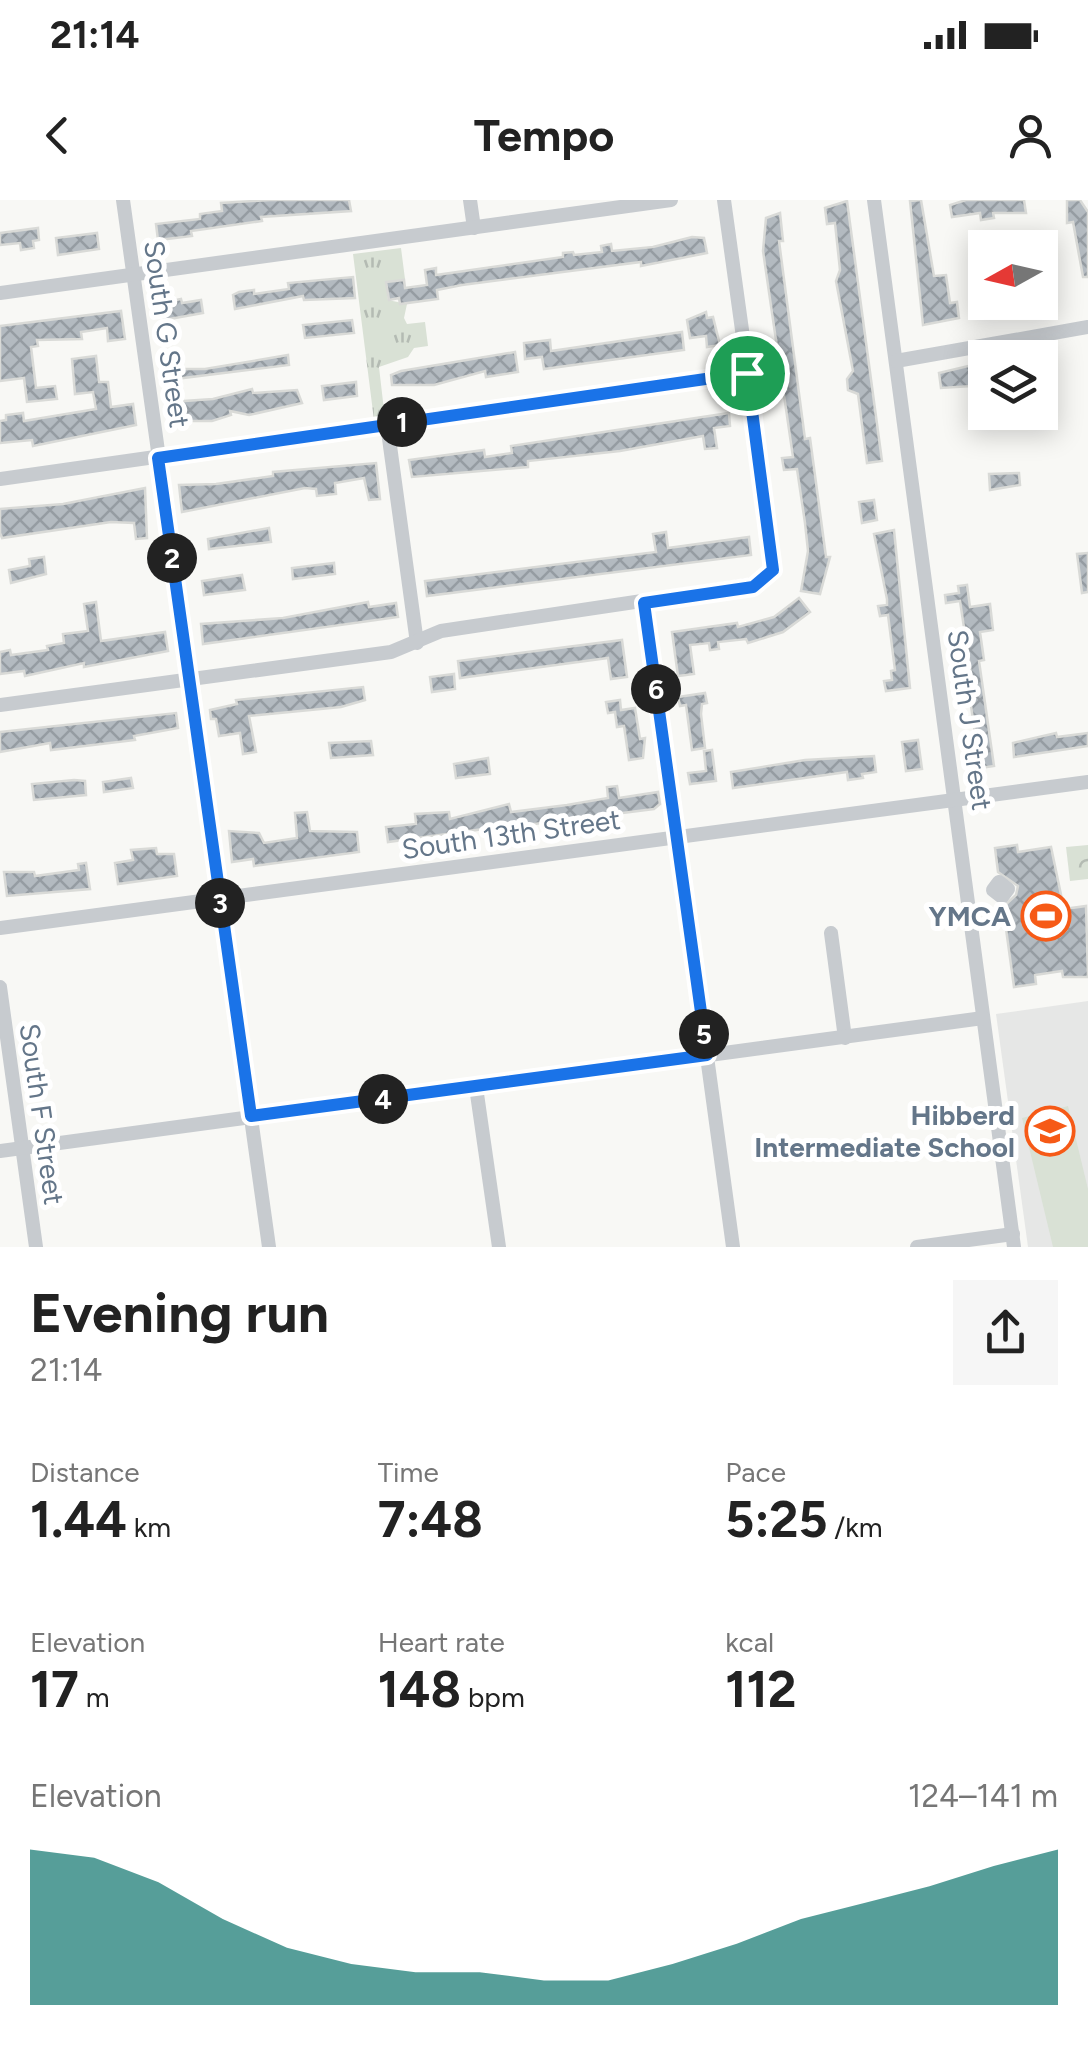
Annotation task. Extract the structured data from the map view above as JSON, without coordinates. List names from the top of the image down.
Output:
{
  "streets": {
    "street": [
      "South G Street",
      "South J Street",
      "South 13th Street",
      "South F Street"
    ]
  },
  "crossings": [
    ["South G Street", "South 13th Street"],
    ["South J Street", "South 13th Street"]
  ],
  "places": {
    "sports": ["YMCA"],
    "school or university": ["Hibberd Intermediate School"]
  },
  "north": "left",
  "page": {
    "status": "21:14",
    "header": "Tempo",
    "pins": [
      "1",
      "2",
      "6",
      "3",
      "5",
      "4"
    ],
    "heading": ["Evening run", "21:14"],
    "stats": [
      ["Distance", "1.44 km"],
      ["Time", "7:48"],
      ["Pace", "5:25 /km"],
      ["Elevation", "17 m"],
      ["Heart rate", "148 bpm"],
      ["kcal", "112"]
    ],
    "chart": ["Elevation", "124–141 m"]
  }
}
